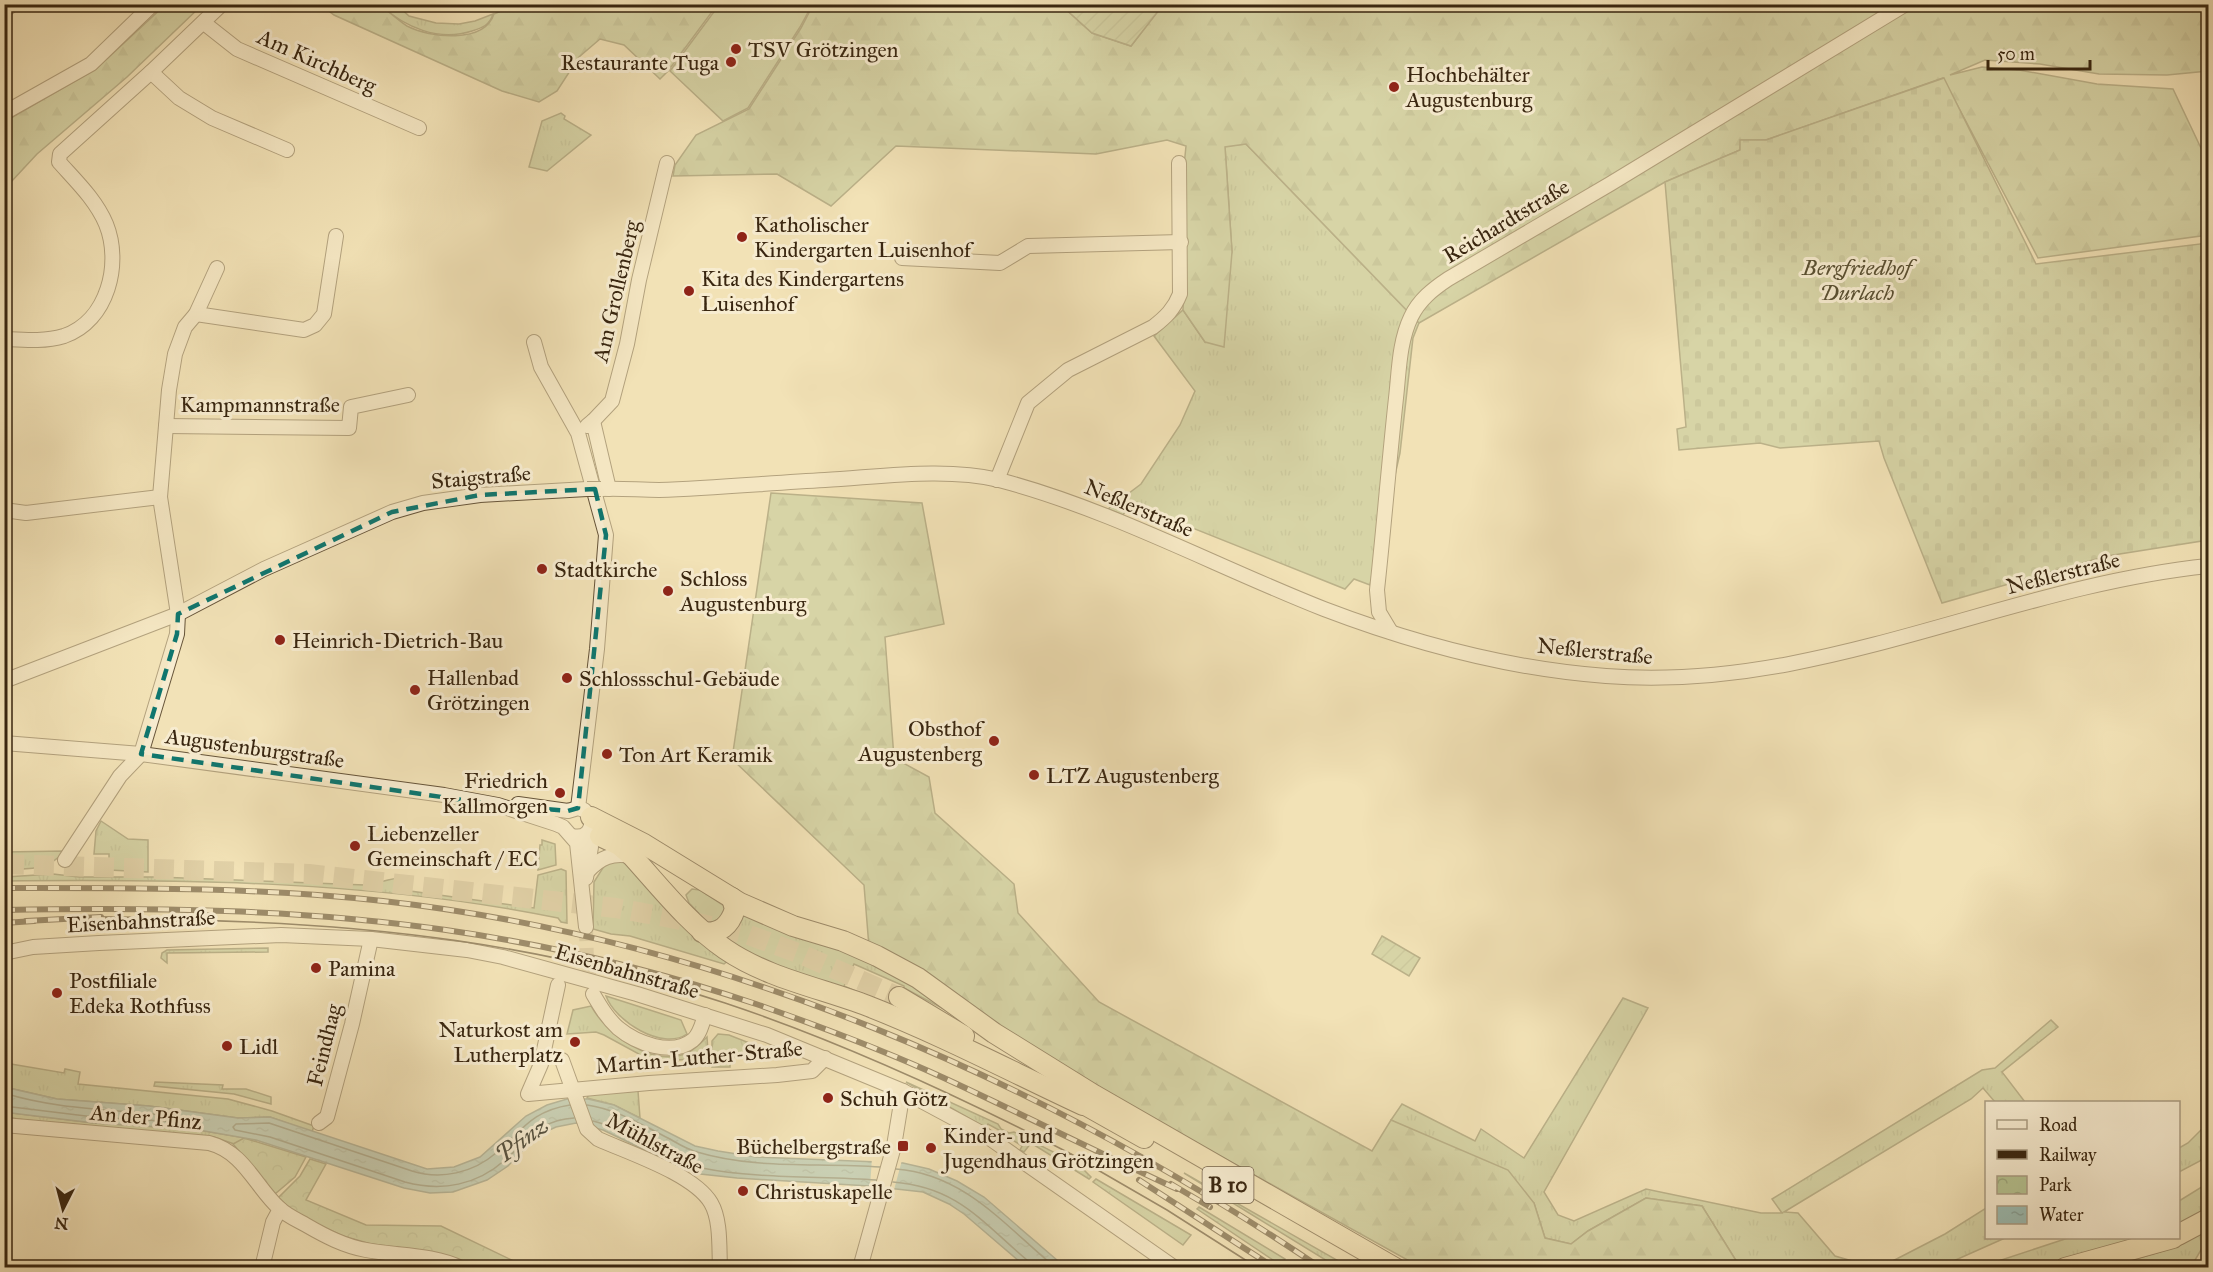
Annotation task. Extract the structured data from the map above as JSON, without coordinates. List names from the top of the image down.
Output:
{
  "streets": {
    "highway": ["B 10"],
    "street": [
      "Am Kirchberg",
      "Reichardtstraße",
      "Am Grollenberg",
      "Kampmannstraße",
      "Staigstraße",
      "Neßlerstraße",
      "Augustenburgstraße",
      "Eisenbahnstraße",
      "Feindhag",
      "Martin-Luther-Straße",
      "An der Pfinz",
      "Mühlstraße"
    ]
  },
  "crossings": [
    ["Reichardtstraße", "Neßlerstraße"],
    ["Kampmannstraße", "Staigstraße"],
    ["Kampmannstraße", "Augustenburgstraße"],
    ["Staigstraße", "Neßlerstraße"],
    ["Eisenbahnstraße", "Feindhag"],
    ["Eisenbahnstraße", "Martin-Luther-Straße"],
    ["Martin-Luther-Straße", "Mühlstraße"]
  ],
  "water": ["Pfinz"],
  "parks": ["Bergfriedhof Durlach"],
  "places": {
    "other": [
      "TSV Grötzingen",
      "Restaurante Tuga",
      "Hochbehälter Augustenburg",
      "Katholischer Kindergarten Luisenhof",
      "Kita des Kindergartens Luisenhof",
      "Stadtkirche",
      "Schloss Augustenburg",
      "Heinrich-Dietrich-Bau",
      "Schlossschul-Gebäude",
      "Hallenbad Grötzingen",
      "Obsthof Augustenberg",
      "Ton Art Keramik",
      "LTZ Augustenberg",
      "Friedrich Kallmorgen",
      "Liebenzeller Gemeinschaft / EC",
      "Pamina",
      "Postfiliale Edeka Rothfuss",
      "Naturkost am Lutherplatz",
      "Lidl",
      "Schuh Götz",
      "Kinder- und Jugendhaus Grötzingen",
      "Christuskapelle"
    ],
    "transit": ["Büchelbergstraße"]
  },
  "legend": [
    "Road",
    "Railway",
    "Park",
    "Water"
  ],
  "scale_bar": "50 m",
  "north": "bottom"
}
